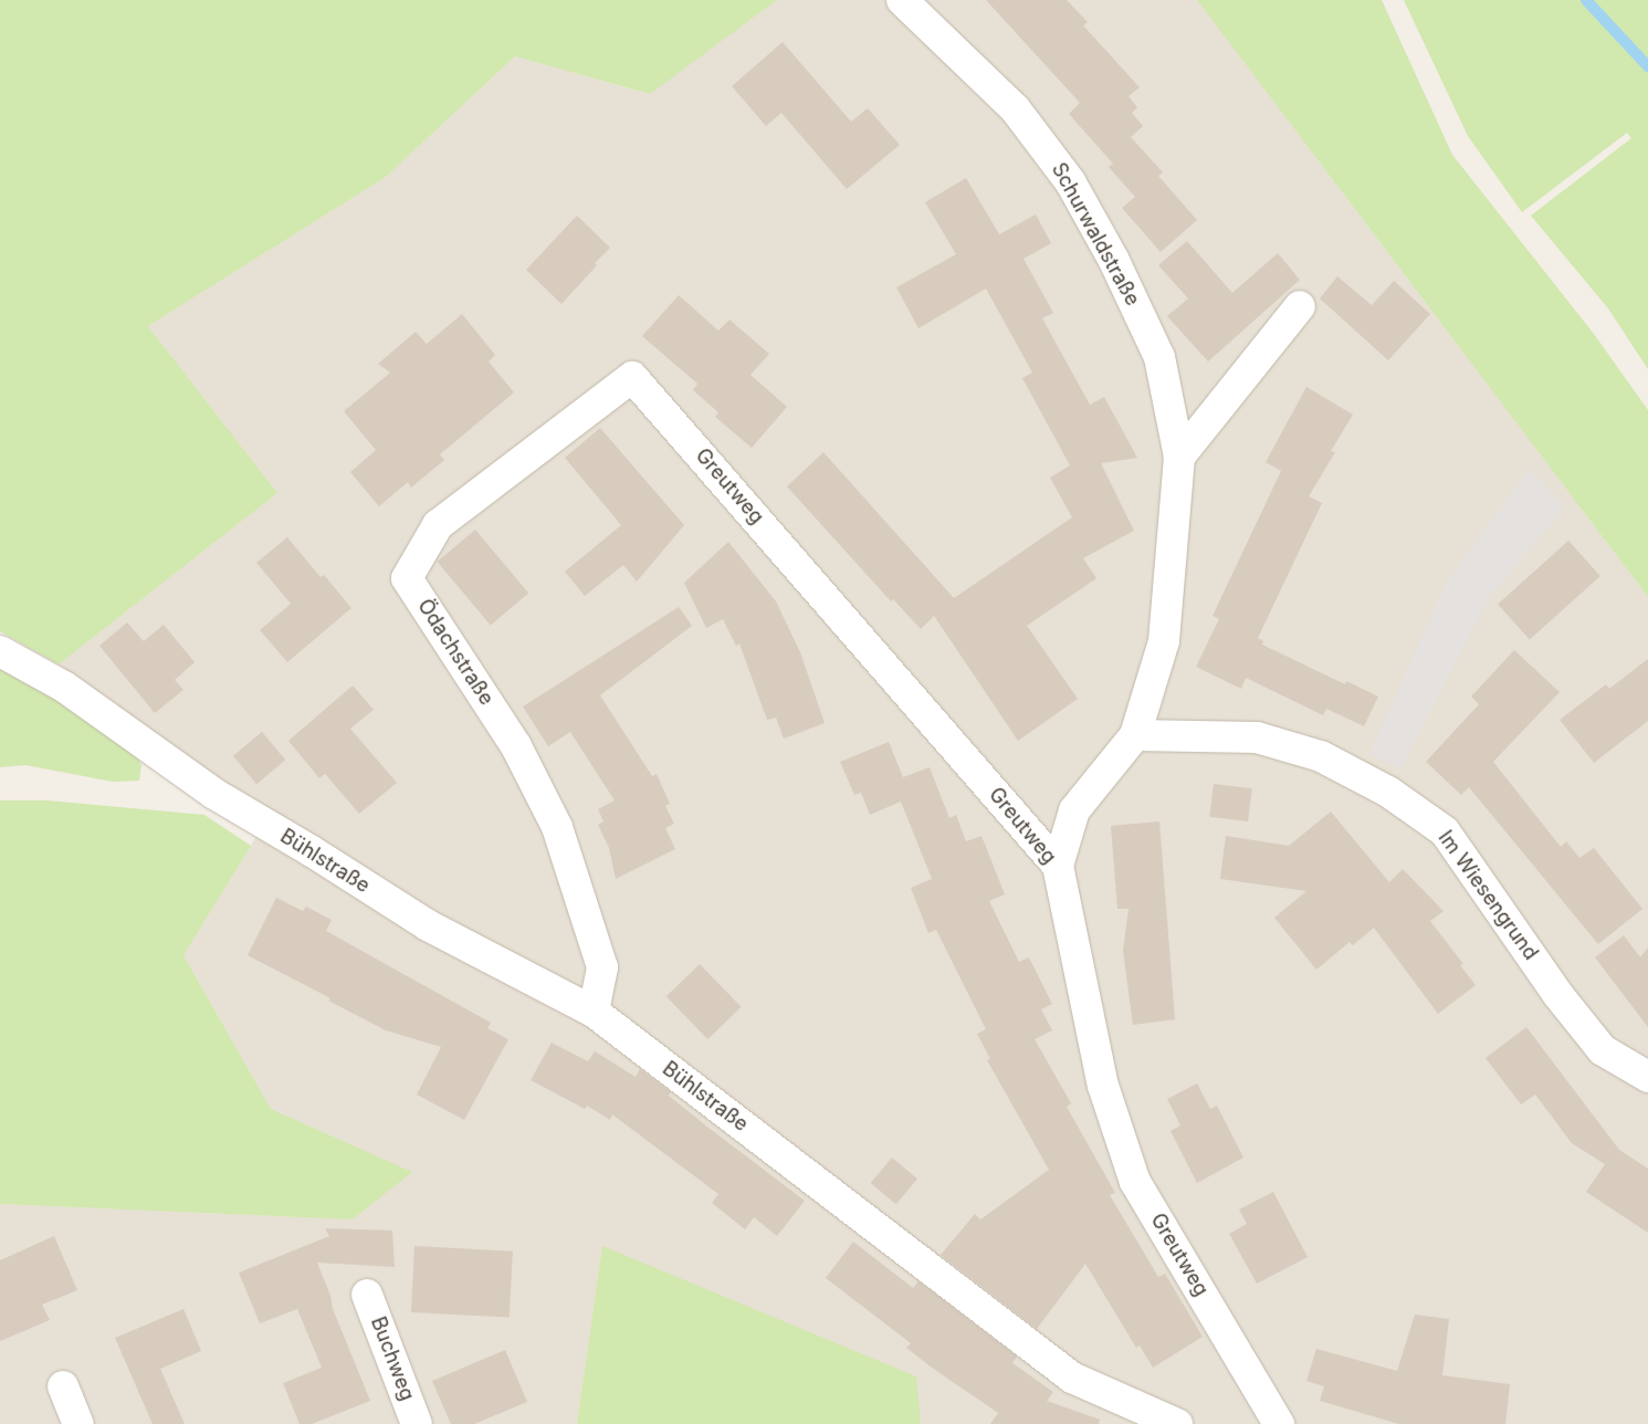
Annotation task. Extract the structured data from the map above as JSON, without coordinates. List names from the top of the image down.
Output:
{
  "streets": {
    "street": [
      "Schurwaldstraße",
      "Greutweg",
      "Ödachstraße",
      "Bühlstraße",
      "Im Wiesengrund",
      "Buchweg"
    ]
  },
  "crossings": [
    ["Schurwaldstraße", "Greutweg"],
    ["Schurwaldstraße", "Im Wiesengrund"],
    ["Greutweg", "Ödachstraße"],
    ["Ödachstraße", "Bühlstraße"]
  ]
}
